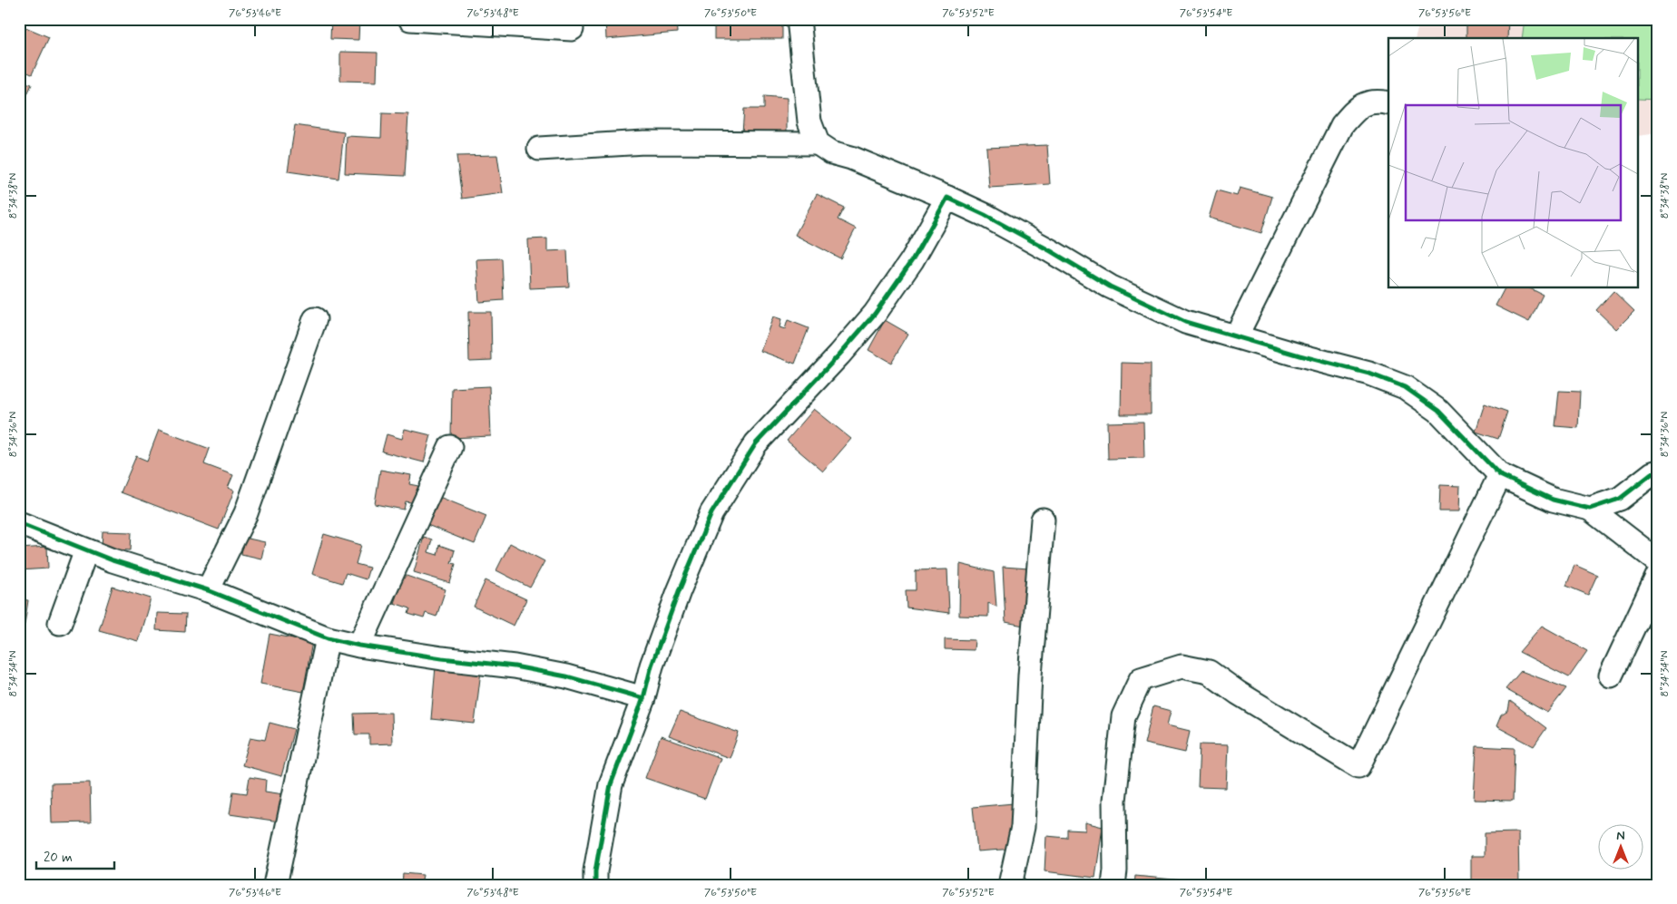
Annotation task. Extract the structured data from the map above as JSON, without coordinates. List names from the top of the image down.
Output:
{
  "scale_bar": "20 m",
  "north": "top",
  "coordinates": [
    "76°53'46\"E",
    "76°53'48\"E",
    "76°53'50\"E",
    "76°53'52\"E",
    "76°53'54\"E",
    "76°53'56\"E",
    "8°34'38\"N",
    "8°34'36\"N",
    "8°34'34\"N"
  ]
}
